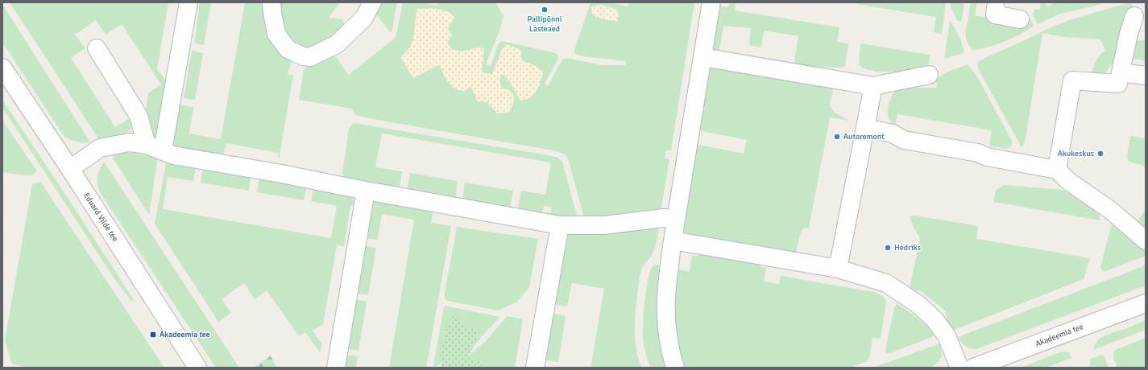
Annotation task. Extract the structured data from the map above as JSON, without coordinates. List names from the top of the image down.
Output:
{
  "streets": {
    "street": ["Eduard Vilde tee", "Akadeemia tee"]
  },
  "places": {
    "other": [
      "Pallipõnni Lasteaed",
      "Autoremont",
      "Akukeskus",
      "Hedriks"
    ],
    "transit": ["Akadeemia tee"]
  }
}
